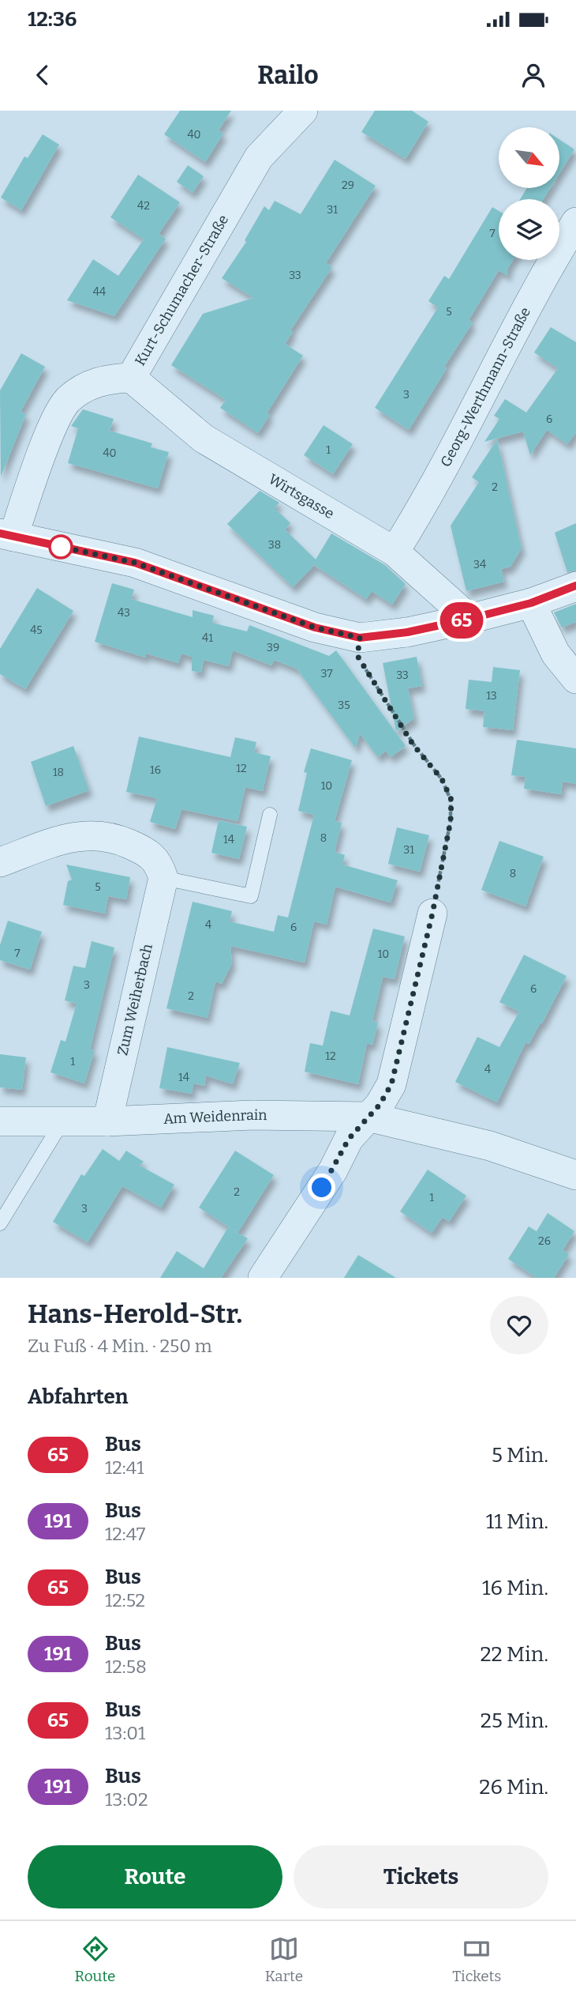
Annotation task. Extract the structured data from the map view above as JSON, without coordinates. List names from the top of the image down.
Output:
{
  "streets": {
    "street": [
      "Kurt-Schumacher-Straße",
      "Georg-Werthmann-Straße",
      "Wirtsgasse",
      "Zum Weiherbach",
      "Am Weidenrain"
    ]
  },
  "crossings": [
    ["Kurt-Schumacher-Straße", "Wirtsgasse"],
    ["Georg-Werthmann-Straße", "Wirtsgasse"],
    ["Zum Weiherbach", "Am Weidenrain"]
  ],
  "lines": ["bus line 65"],
  "house_numbers": [
    "40",
    "29",
    "42",
    "31",
    "7",
    "33",
    "44",
    "5",
    "3",
    "6",
    "1",
    "40",
    "2",
    "38",
    "34",
    "43",
    "45",
    "41",
    "39",
    "37",
    "33",
    "13",
    "35",
    "12",
    "16",
    "18",
    "10",
    "8",
    "14",
    "31",
    "8",
    "5",
    "4",
    "6",
    "7",
    "10",
    "3",
    "6",
    "2",
    "12",
    "1",
    "4",
    "14",
    "2",
    "1",
    "3",
    "26"
  ],
  "north": "bottom right",
  "page": {
    "status": "12:36",
    "header": "Railo",
    "on_map": "65",
    "heading": [
      ["Hans-Herold-Str.", "Zu Fuß · 4 Min. · 250 m"],
      "Abfahrten"
    ],
    "list": [
      {
        "mark": "65",
        "name": "Bus",
        "note": "12:41",
        "value": "5 Min."
      },
      {
        "mark": "191",
        "name": "Bus",
        "note": "12:47",
        "value": "11 Min."
      },
      {
        "mark": "65",
        "name": "Bus",
        "note": "12:52",
        "value": "16 Min."
      },
      {
        "mark": "191",
        "name": "Bus",
        "note": "12:58",
        "value": "22 Min."
      },
      {
        "mark": "65",
        "name": "Bus",
        "note": "13:01",
        "value": "25 Min."
      },
      {
        "mark": "191",
        "name": "Bus",
        "note": "13:02",
        "value": "26 Min."
      }
    ],
    "buttons": ["Route", "Tickets"],
    "tabs": ["Route", "Karte", "Tickets"]
  }
}
